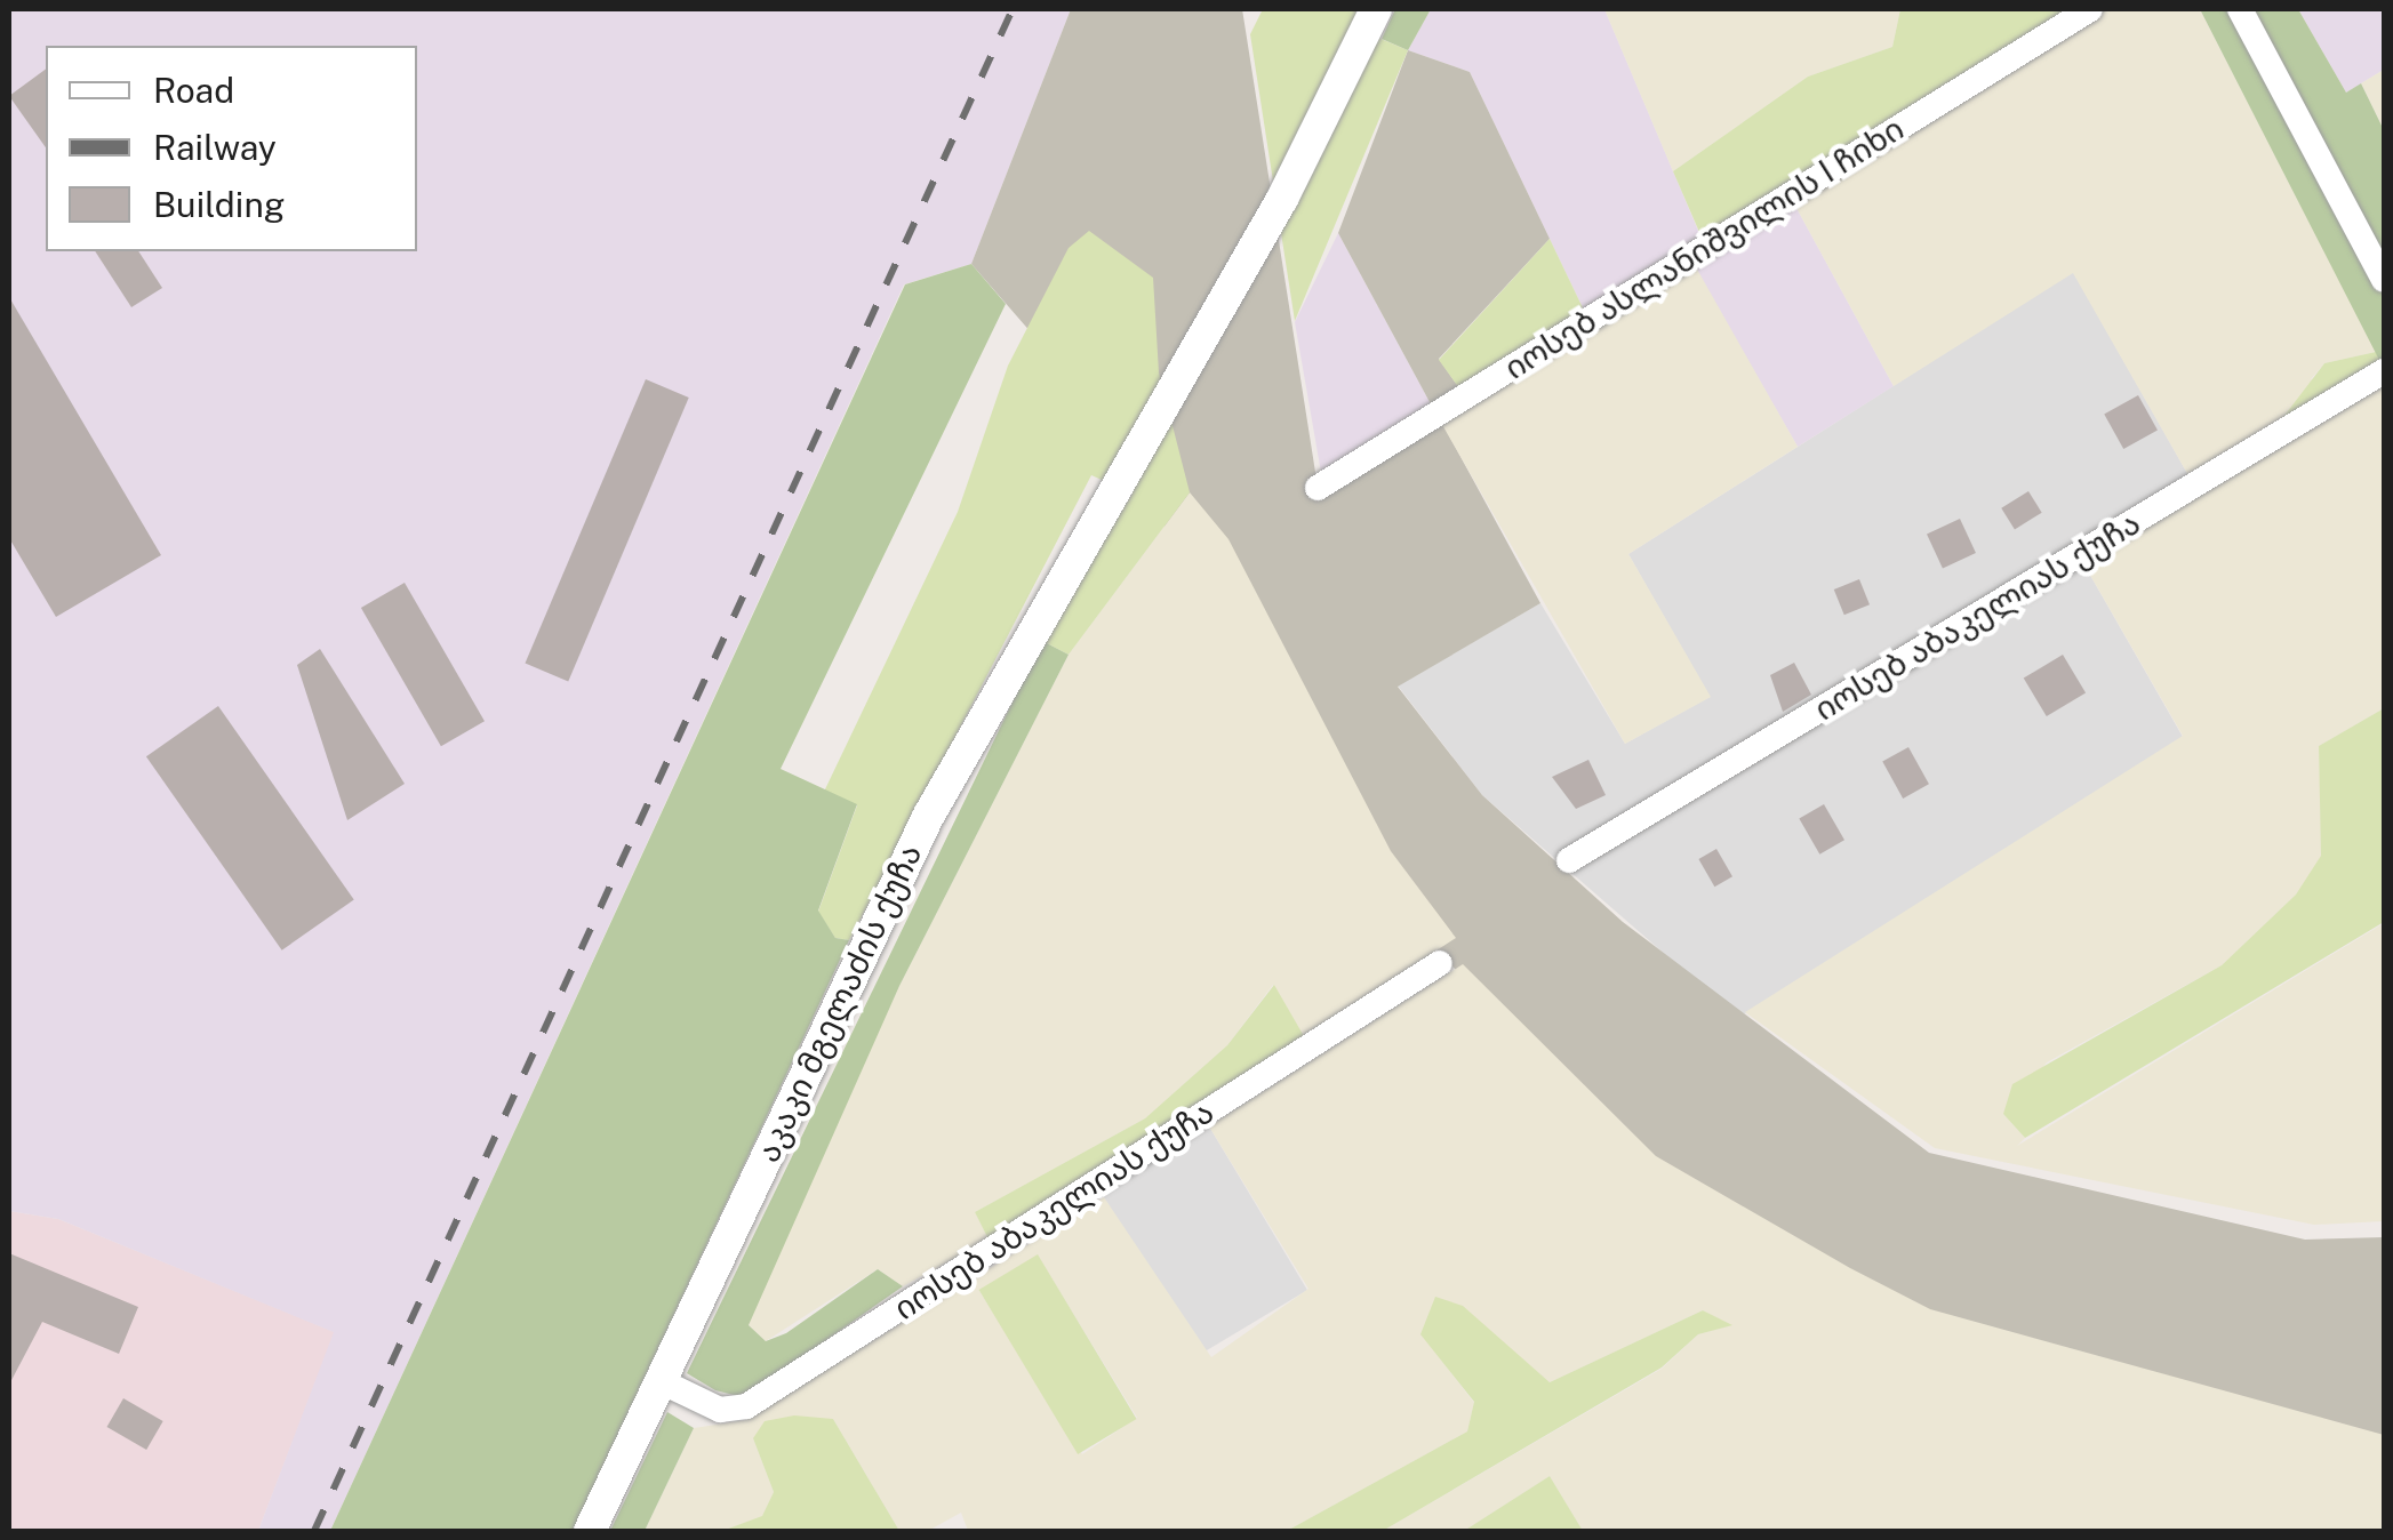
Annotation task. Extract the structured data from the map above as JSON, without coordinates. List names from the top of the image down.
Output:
{
  "streets": {
    "street": ["იოსებ ასლანიშვილის I ჩიხი", "იოსებ აბაკელიას ქუჩა", "აკაკი მგელაძის ქუჩა"]
  },
  "crossings": [
    ["იოსებ აბაკელიას ქუჩა", "აკაკი მგელაძის ქუჩა"]
  ],
  "legend": ["Road", "Railway", "Building"]
}
